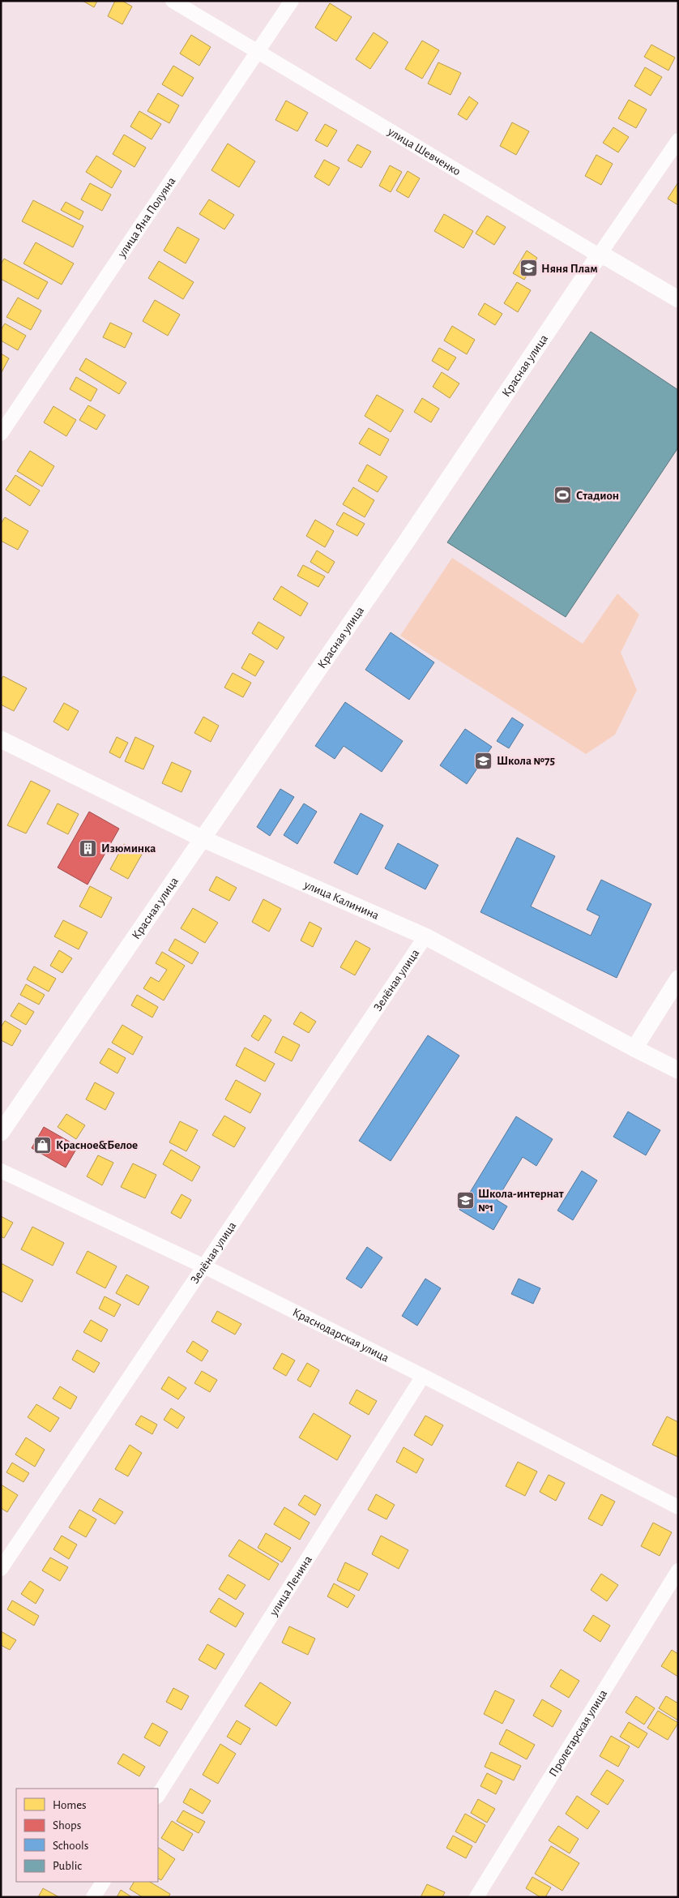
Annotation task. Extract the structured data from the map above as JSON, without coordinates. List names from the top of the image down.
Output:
{
  "streets": {
    "street": [
      "улица Шевченко",
      "улица Яна Полуяна",
      "Красная улица",
      "улица Калинина",
      "Зелёная улица",
      "Краснодарская улица",
      "улица Ленина",
      "Пролетарская улица"
    ]
  },
  "crossings": [
    ["улица Шевченко", "улица Яна Полуяна"],
    ["улица Шевченко", "Красная улица"],
    ["Красная улица", "улица Калинина"],
    ["улица Калинина", "Зелёная улица"],
    ["Зелёная улица", "Краснодарская улица"],
    ["Краснодарская улица", "улица Ленина"]
  ],
  "places": {
    "school or university": ["Няня Плам", "Школа №75", "Школа-интернат №1"],
    "sports": ["Стадион"],
    "building": ["Изюминка"],
    "shop": ["Красное&Белое"]
  },
  "legend": [
    "Homes",
    "Shops",
    "Schools",
    "Public"
  ]
}
